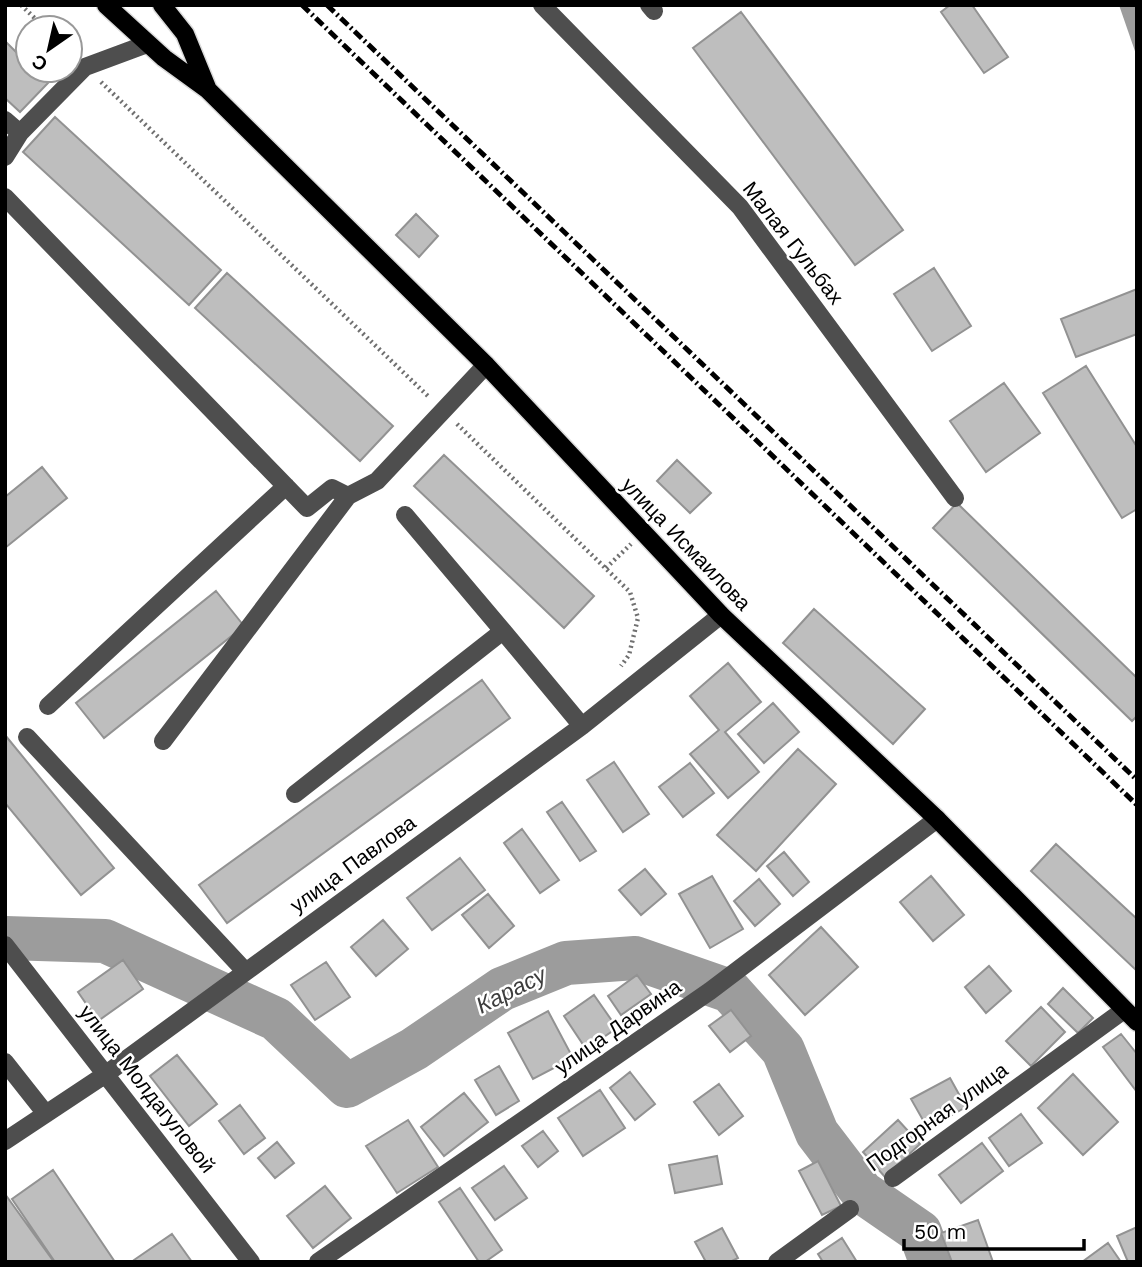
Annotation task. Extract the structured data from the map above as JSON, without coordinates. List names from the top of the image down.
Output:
{
  "streets": {
    "main road": ["улица Исмаилова"],
    "street": [
      "Малая Гульбах",
      "улица Павлова",
      "улица Дарвина",
      "улица Молдагуловой",
      "Подгорная улица"
    ]
  },
  "crossings": [
    ["улица Исмаилова", "улица Павлова"],
    ["улица Исмаилова", "улица Дарвина"],
    ["улица Исмаилова", "Подгорная улица"],
    ["улица Павлова", "улица Молдагуловой"]
  ],
  "water": ["Карасу"],
  "scale_bar": "50 m",
  "north": "bottom left"
}
